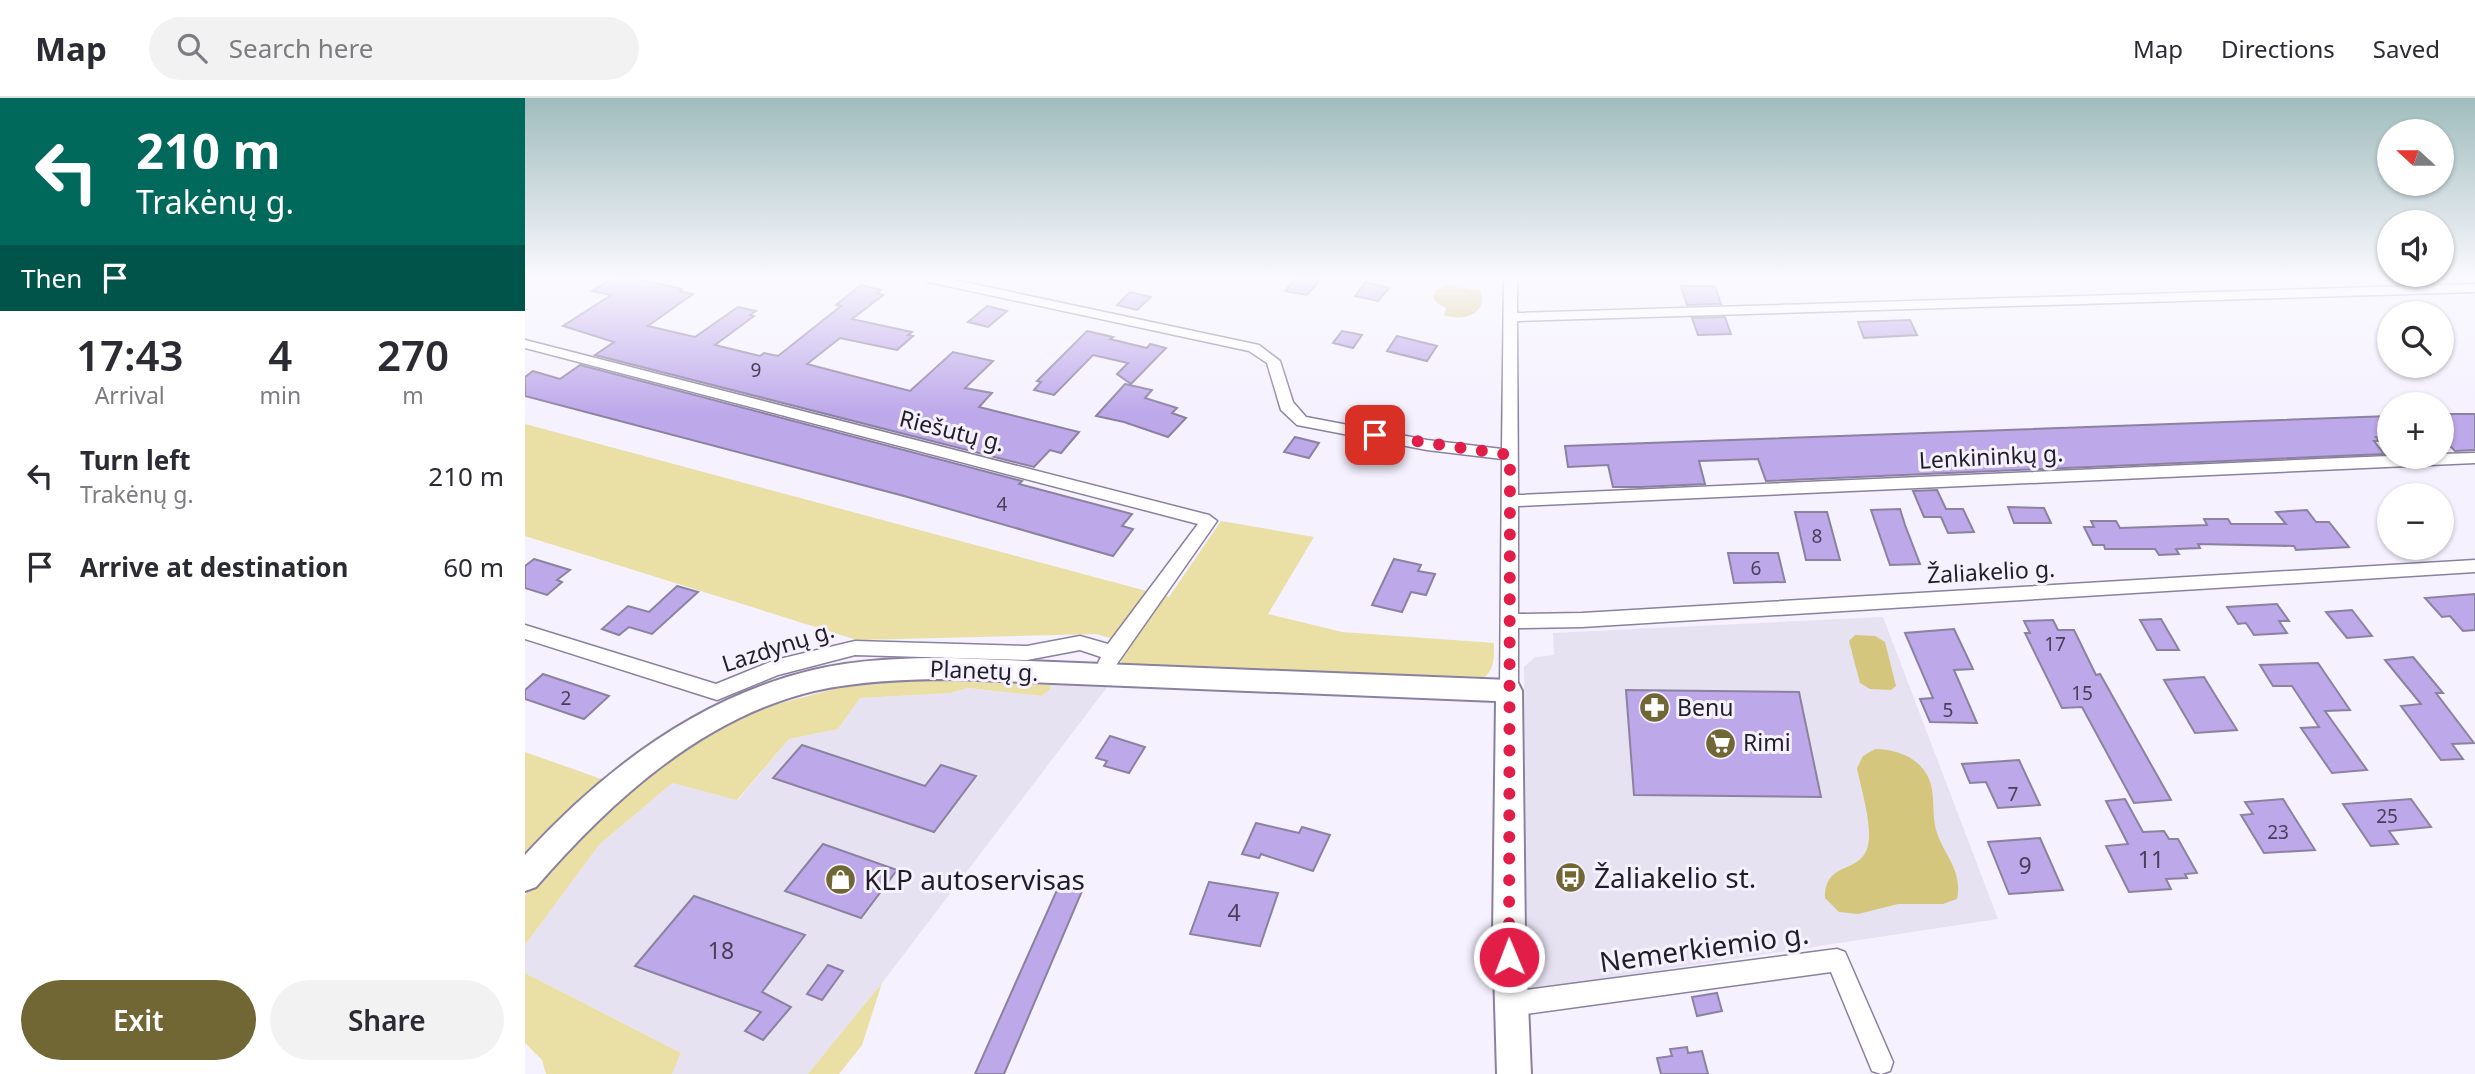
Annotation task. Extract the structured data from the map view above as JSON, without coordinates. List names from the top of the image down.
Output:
{
  "streets": {
    "main road": ["Planetų g."],
    "street": [
      "Riešutų g.",
      "Lenkininkų g.",
      "Žaliakelio g.",
      "Lazdynų g.",
      "Nemerkiemio g."
    ]
  },
  "crossings": [
    ["Riešutų g.", "Lazdynų g."],
    ["Riešutų g.", "Planetų g."],
    ["Lazdynų g.", "Planetų g."]
  ],
  "places": {
    "pharmacy": ["Benu"],
    "supermarket": ["Rimi"],
    "bus stop": ["Žaliakelio st."],
    "shop": ["KLP autoservisas"]
  },
  "house_numbers": [
    "9",
    "4",
    "8",
    "6",
    "17",
    "15",
    "2",
    "5",
    "7",
    "25",
    "23",
    "11",
    "9",
    "4",
    "18"
  ],
  "north": "left",
  "page": {
    "header": "Map",
    "search": "Search here",
    "nav": ["Map", "Directions", "Saved"],
    "turn": ["210 m", "Trakėnų g."],
    "map_buttons": ["+", "−"],
    "then": "Then",
    "eta": [
      "17:43",
      "Arrival",
      "4",
      "min",
      "270",
      "m"
    ],
    "list": [
      {
        "name": "Turn left",
        "note": "Trakėnų g.",
        "value": "210 m"
      },
      {
        "name": "Arrive at destination",
        "value": "60 m"
      }
    ],
    "buttons": ["Exit", "Share"]
  }
}
